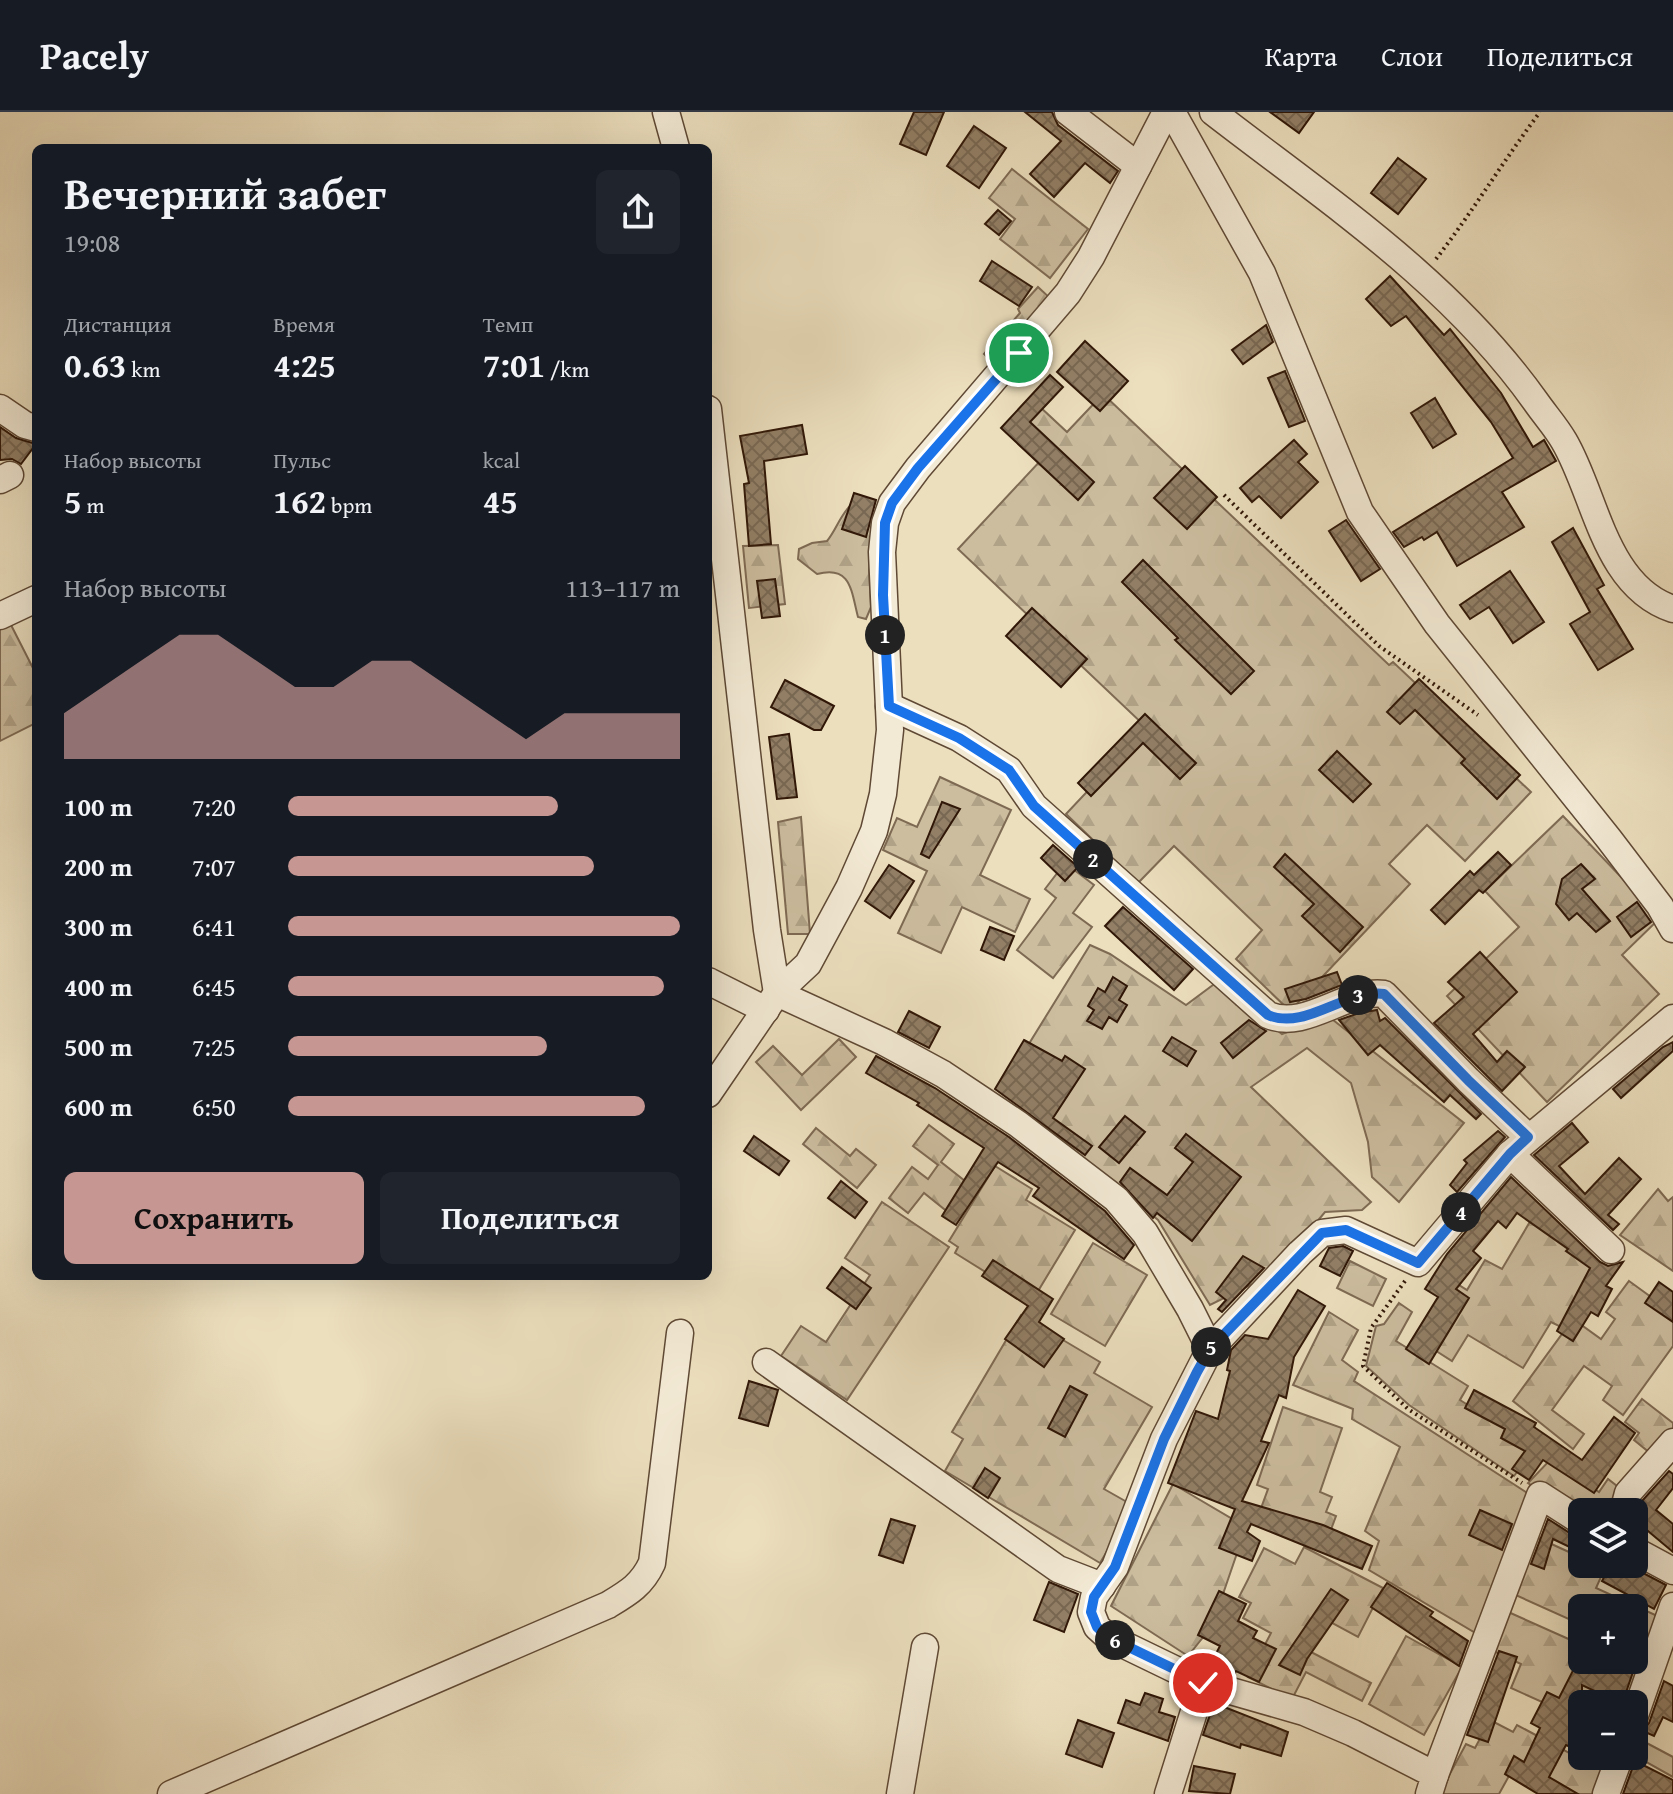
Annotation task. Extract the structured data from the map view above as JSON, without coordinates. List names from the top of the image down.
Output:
{
  "page": {
    "header": "Pacely",
    "nav": ["Карта", "Слои", "Поделиться"],
    "heading": ["Вечерний забег", "19:08"],
    "stats": [
      ["Дистанция", "0.63 km"],
      ["Время", "4:25"],
      ["Темп", "7:01 /km"],
      ["Набор высоты", "5 m"],
      ["Пульс", "162 bpm"],
      ["kcal", "45"]
    ],
    "chart": ["Набор высоты", "113–117 m"],
    "pins": [
      "1",
      "2",
      "3",
      "4",
      "5",
      "6"
    ],
    "list": [
      {
        "name": "100 m",
        "note": "7:20"
      },
      {
        "name": "200 m",
        "note": "7:07"
      },
      {
        "name": "300 m",
        "note": "6:41"
      },
      {
        "name": "400 m",
        "note": "6:45"
      },
      {
        "name": "500 m",
        "note": "7:25"
      },
      {
        "name": "600 m",
        "note": "6:50"
      }
    ],
    "buttons": ["Сохранить", "Поделиться"],
    "map_buttons": ["+", "−"]
  }
}
